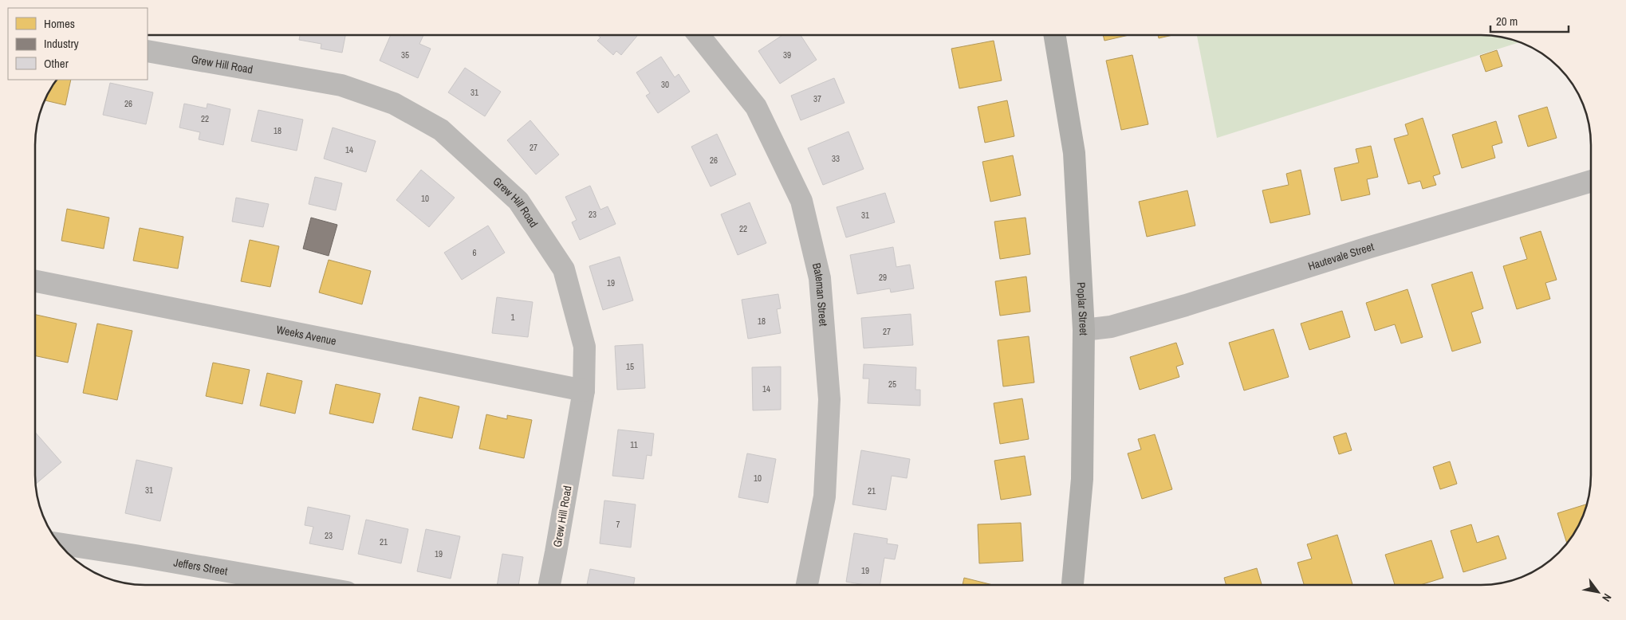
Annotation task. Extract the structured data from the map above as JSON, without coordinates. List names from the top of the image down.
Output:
{
  "streets": {
    "street": [
      "Grew Hill Road",
      "Hautevale Street",
      "Bateman Street",
      "Poplar Street",
      "Weeks Avenue",
      "Jeffers Street"
    ]
  },
  "crossings": [
    ["Grew Hill Road", "Weeks Avenue"],
    ["Hautevale Street", "Poplar Street"]
  ],
  "house_numbers": [
    "35",
    "39",
    "30",
    "31",
    "37",
    "26",
    "22",
    "18",
    "27",
    "14",
    "33",
    "26",
    "10",
    "23",
    "31",
    "22",
    "6",
    "29",
    "19",
    "1",
    "18",
    "27",
    "15",
    "25",
    "14",
    "11",
    "10",
    "31",
    "21",
    "7",
    "23",
    "21",
    "19",
    "19"
  ],
  "legend": ["Homes", "Industry", "Other"],
  "scale_bar": "20 m",
  "north": "bottom right"
}
